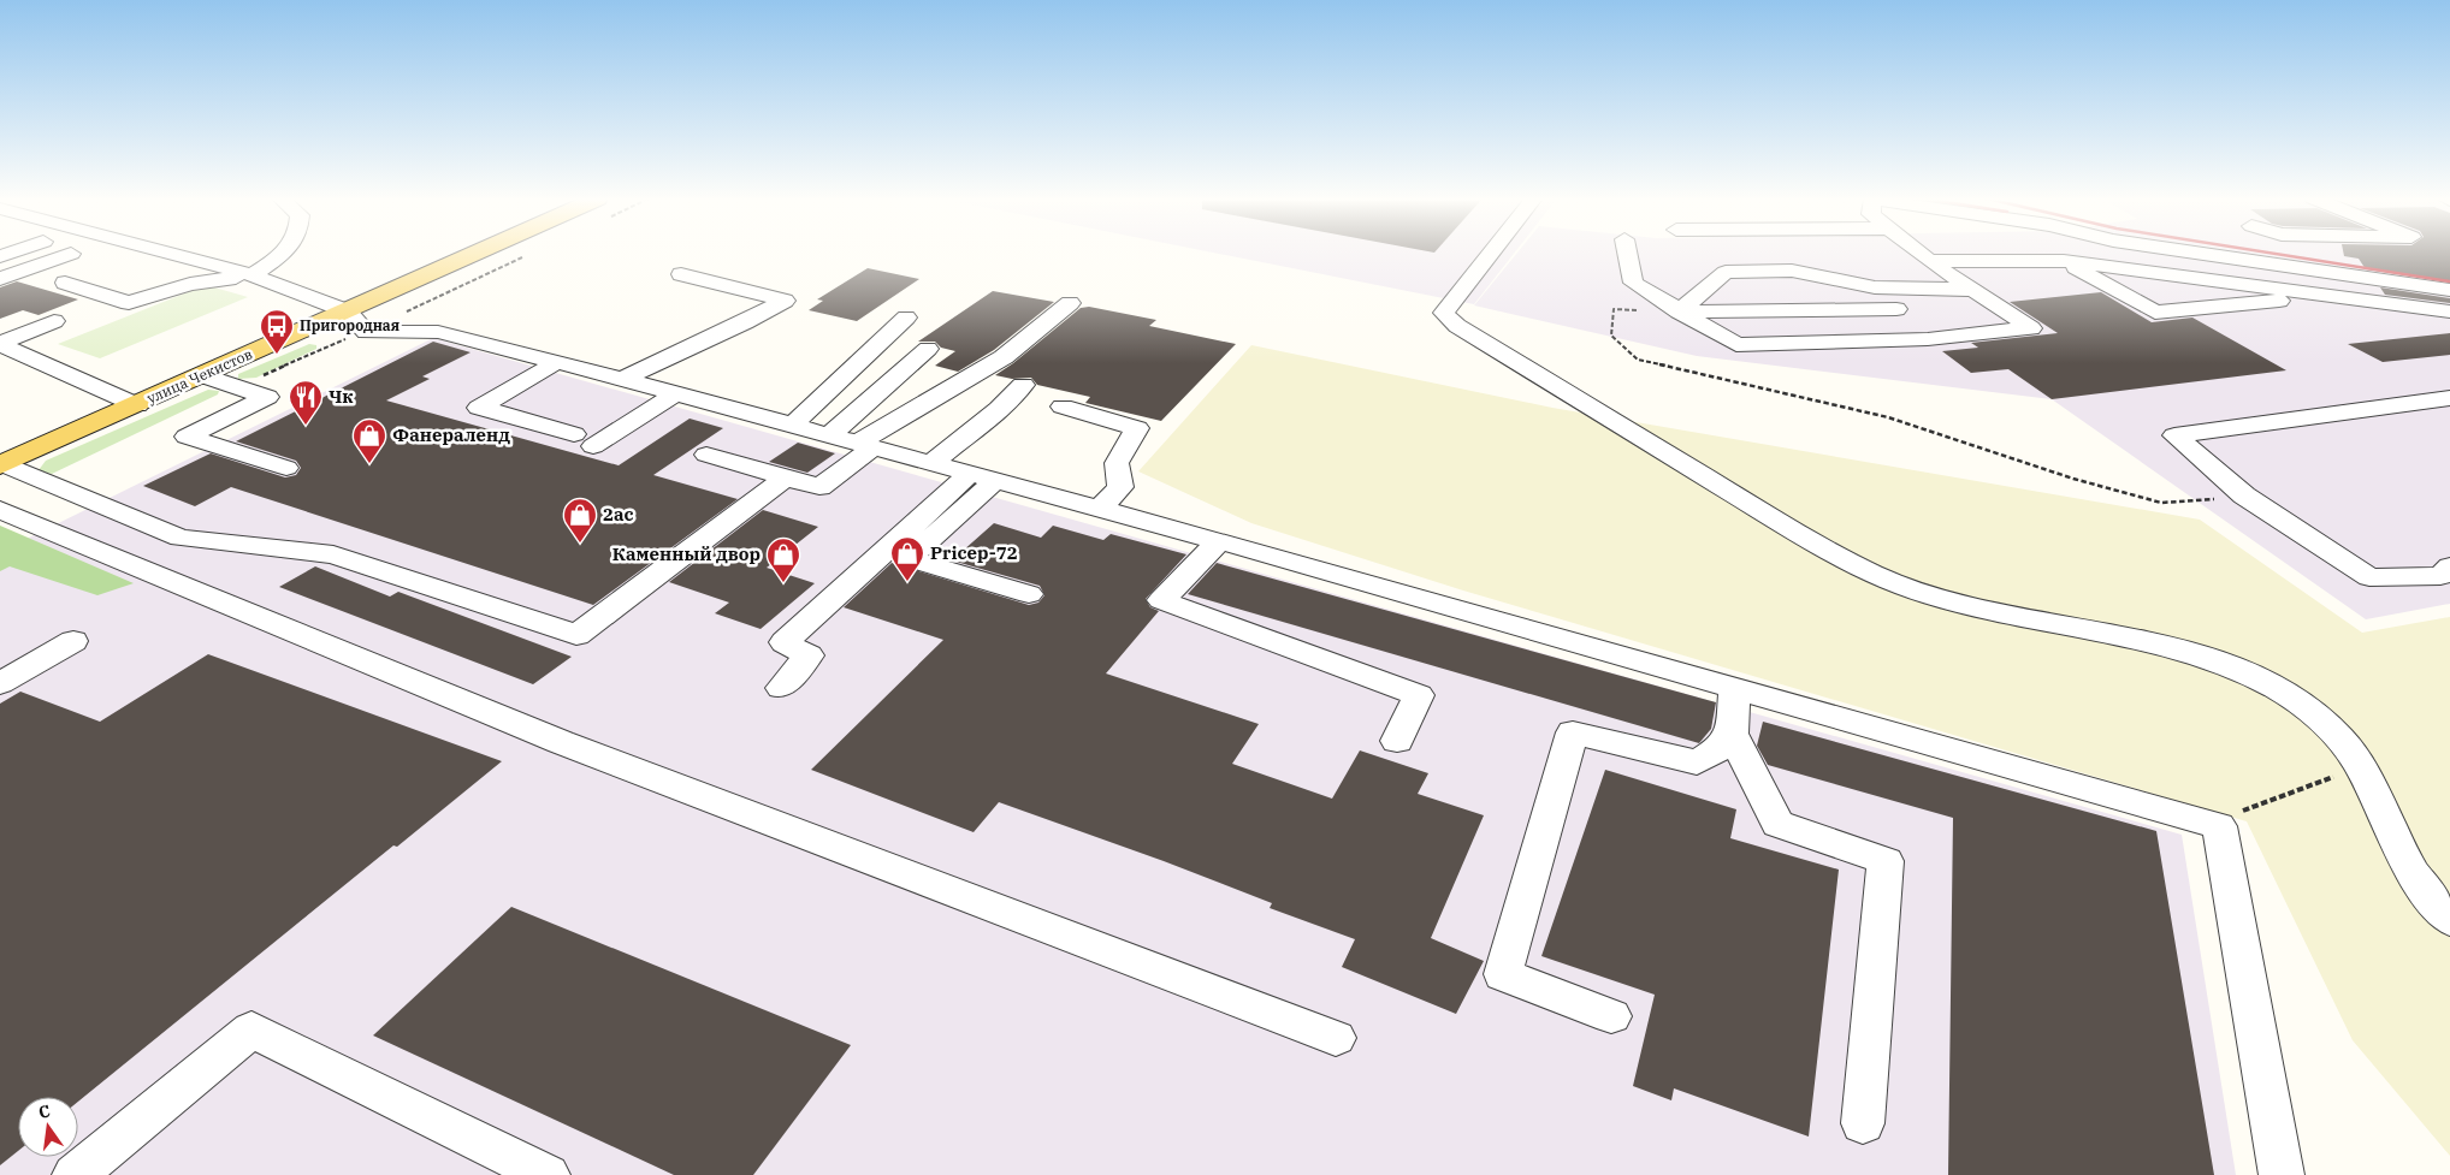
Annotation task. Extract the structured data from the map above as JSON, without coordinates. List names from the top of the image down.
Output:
{
  "streets": {
    "main road": ["улица Чекистов"]
  },
  "places": {
    "bus stop": ["Пригородная"],
    "restaurant": ["Чк"],
    "shop": [
      "Фанераленд",
      "2ас",
      "Pricep-72",
      "Каменный двор"
    ]
  },
  "north": "top"
}
